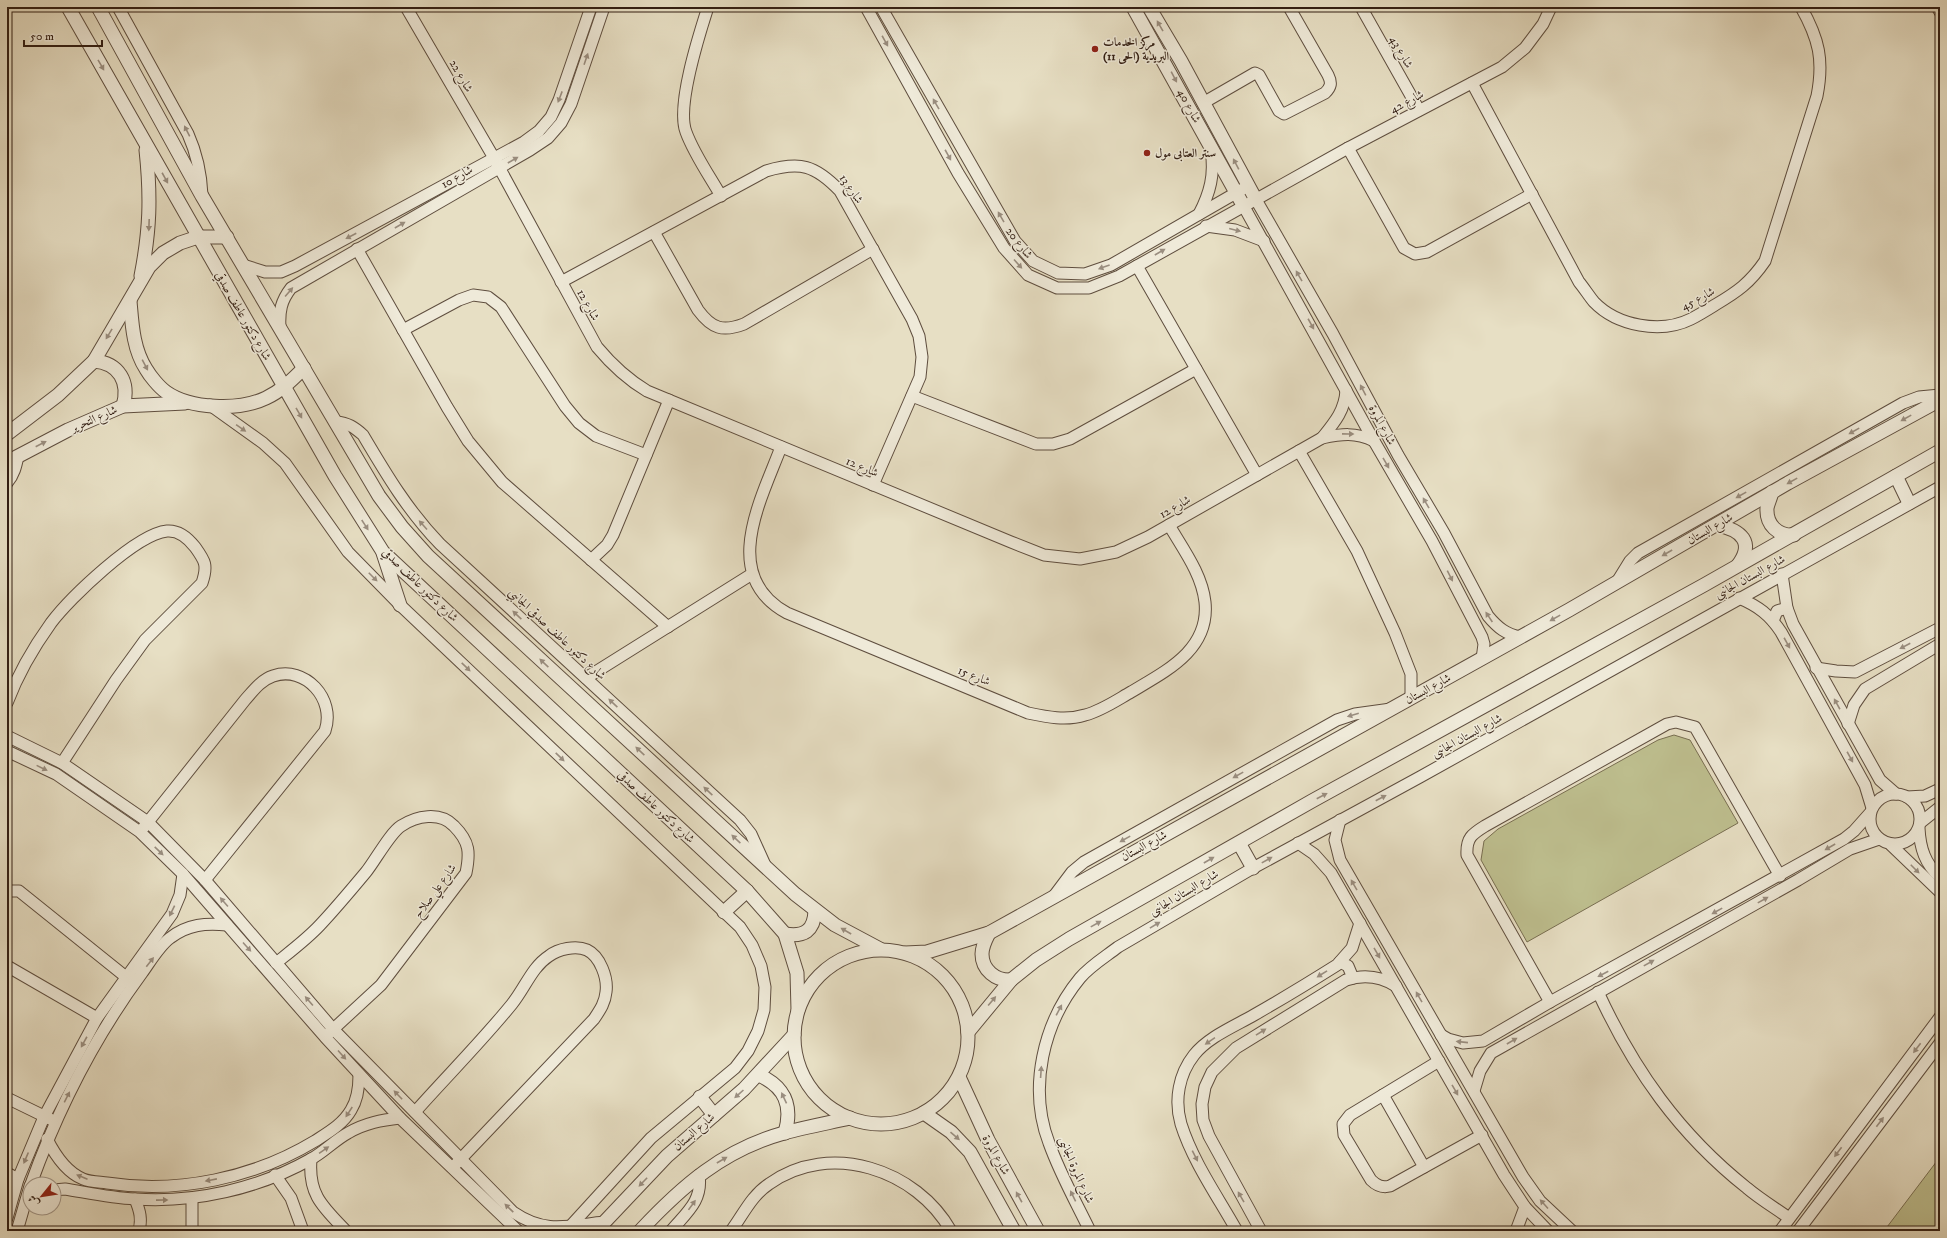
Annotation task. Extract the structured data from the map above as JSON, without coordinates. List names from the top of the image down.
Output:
{
  "streets": {
    "street": [
      "شارع 43",
      "شارع 22",
      "شارع 42",
      "شارع 40",
      "شارع 10",
      "شارع 13",
      "شارع 20",
      "شارع 45",
      "شارع 12",
      "شارع دكتور عاطف صدقي",
      "شارع التحرير",
      "شارع المروة",
      "شارع البستان",
      "شارع البستان الجانبى",
      "شارع دكتور عاطف صدقي الجانبي",
      "شارع 15",
      "شارع علي صلاح",
      "شارع المروة الجانبى"
    ]
  },
  "crossings": [
    ["شارع 43", "شارع 42"],
    ["شارع 22", "شارع 10"],
    ["شارع 22", "شارع 12"],
    ["شارع 42", "شارع 40"],
    ["شارع 42", "شارع 20"],
    ["شارع 42", "شارع 45"],
    ["شارع 42", "شارع المروة"],
    ["شارع 40", "شارع 20"],
    ["شارع 40", "شارع المروة"],
    ["شارع 10", "شارع 12"],
    ["شارع 13", "شارع 12"],
    ["شارع 20", "شارع المروة"],
    ["شارع 12", "شارع المروة"],
    ["شارع 12", "شارع 15"],
    ["شارع المروة", "شارع البستان"],
    ["شارع البستان الجانبى", "شارع المروة الجانبى"]
  ],
  "one_way": ["شارع المروة الجانبى"],
  "places": ["مركز الخدمات البريدية (الحى 11)", "سنتر العتابى مول"],
  "scale_bar": "50 m",
  "north": "bottom left"
}
